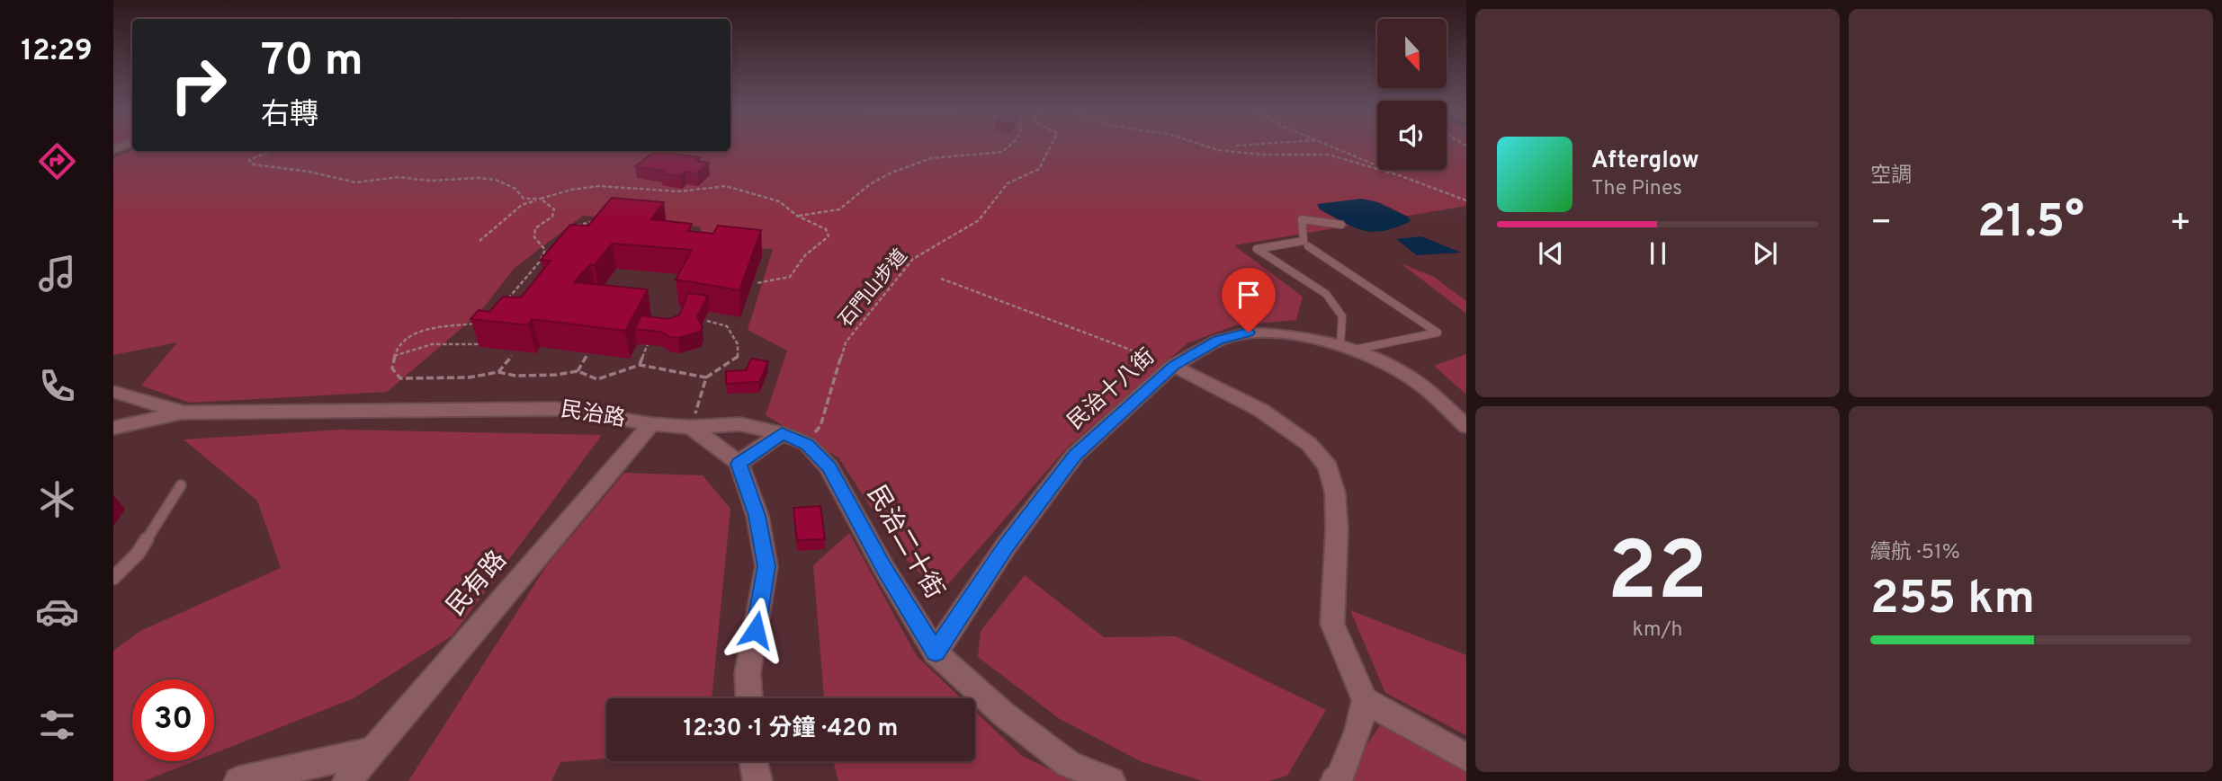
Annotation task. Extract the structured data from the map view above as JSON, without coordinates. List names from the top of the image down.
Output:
{
  "streets": {
    "street": [
      "民治十八街",
      "民治路",
      "民治二十街",
      "民有路"
    ],
    "path": ["石門山步道"]
  },
  "crossings": [
    ["石門山步道", "民治二十街"],
    ["民治十八街", "民治二十街"],
    ["民治路", "民治二十街"],
    ["民治路", "民有路"]
  ],
  "north": "bottom",
  "page": {
    "tabs": "12:29",
    "tile": [
      "空調",
      ["22", "km/h"],
      ["續航 · 51%", "255 km"]
    ],
    "turn": ["70 m", "右轉"],
    "song": ["Afterglow", "The Pines"],
    "heat": ["−", "21.5°", "+"],
    "limit": "30",
    "trip": "12:30 · 1 分鐘 · 420 m"
  }
}
